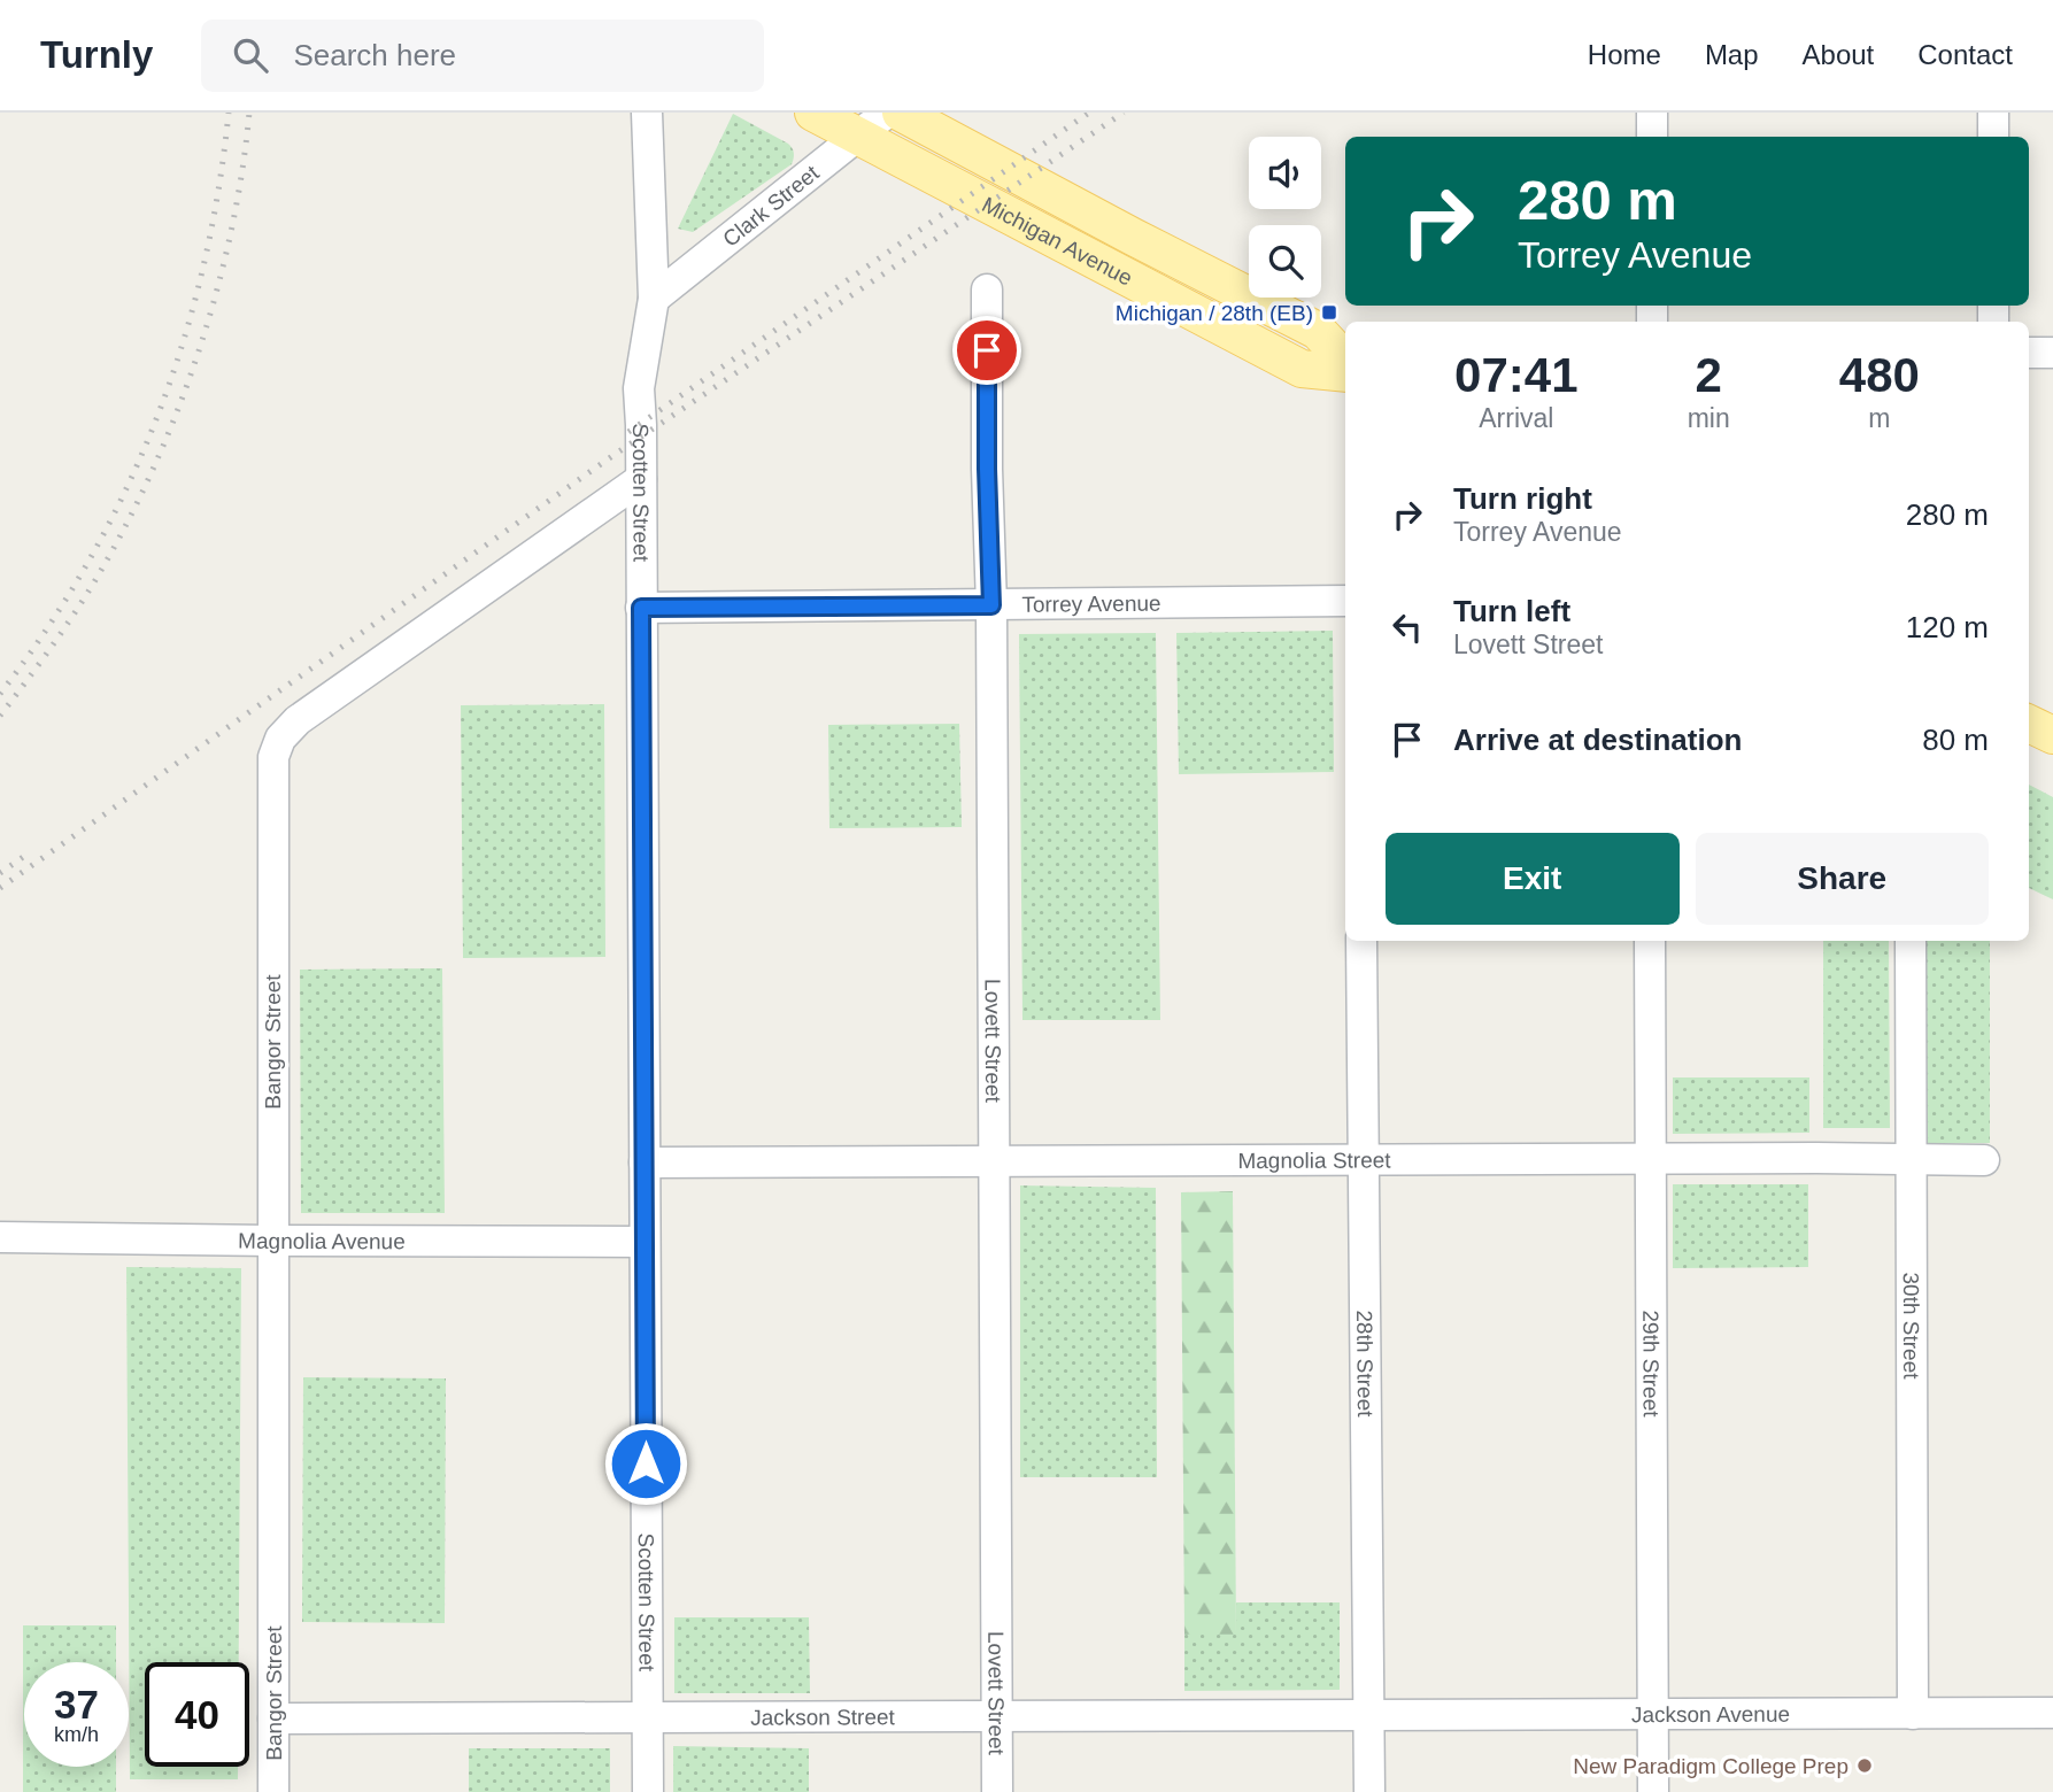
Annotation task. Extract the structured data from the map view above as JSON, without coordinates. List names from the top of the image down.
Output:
{
  "streets": {
    "main road": ["Michigan Avenue"],
    "street": [
      "Clark Street",
      "Scotten Street",
      "Torrey Avenue",
      "Lovett Street",
      "Bangor Street",
      "Magnolia Street",
      "Magnolia Avenue",
      "30th Street",
      "28th Street",
      "29th Street",
      "Jackson Avenue",
      "Jackson Street"
    ]
  },
  "crossings": [
    ["Clark Street", "Michigan Avenue"],
    ["Clark Street", "Scotten Street"],
    ["Scotten Street", "Torrey Avenue"],
    ["Scotten Street", "Bangor Street"],
    ["Scotten Street", "Magnolia Street"],
    ["Scotten Street", "Magnolia Avenue"],
    ["Scotten Street", "Jackson Street"],
    ["Torrey Avenue", "Lovett Street"],
    ["Lovett Street", "Magnolia Street"],
    ["Lovett Street", "Jackson Street"],
    ["Bangor Street", "Magnolia Avenue"],
    ["Bangor Street", "Jackson Street"],
    ["Magnolia Street", "30th Street"],
    ["Magnolia Street", "28th Street"],
    ["Magnolia Street", "29th Street"],
    ["30th Street", "Jackson Avenue"],
    ["28th Street", "Jackson Avenue"],
    ["28th Street", "Jackson Street"],
    ["29th Street", "Jackson Avenue"],
    ["Jackson Avenue", "Jackson Street"]
  ],
  "places": {
    "transit": ["Michigan / 28th (EB)"],
    "other": ["New Paradigm College Prep"]
  },
  "page": {
    "header": "Turnly",
    "search": "Search here",
    "nav": [
      "Home",
      "Map",
      "About",
      "Contact"
    ],
    "turn": ["280 m", "Torrey Avenue"],
    "eta": [
      "07:41",
      "Arrival",
      "2",
      "min",
      "480",
      "m"
    ],
    "list": [
      {
        "name": "Turn right",
        "note": "Torrey Avenue",
        "value": "280 m"
      },
      {
        "name": "Turn left",
        "note": "Lovett Street",
        "value": "120 m"
      },
      {
        "name": "Arrive at destination",
        "value": "80 m"
      }
    ],
    "buttons": ["Exit", "Share"],
    "speed": "37 km/h",
    "limit": "40"
  }
}
